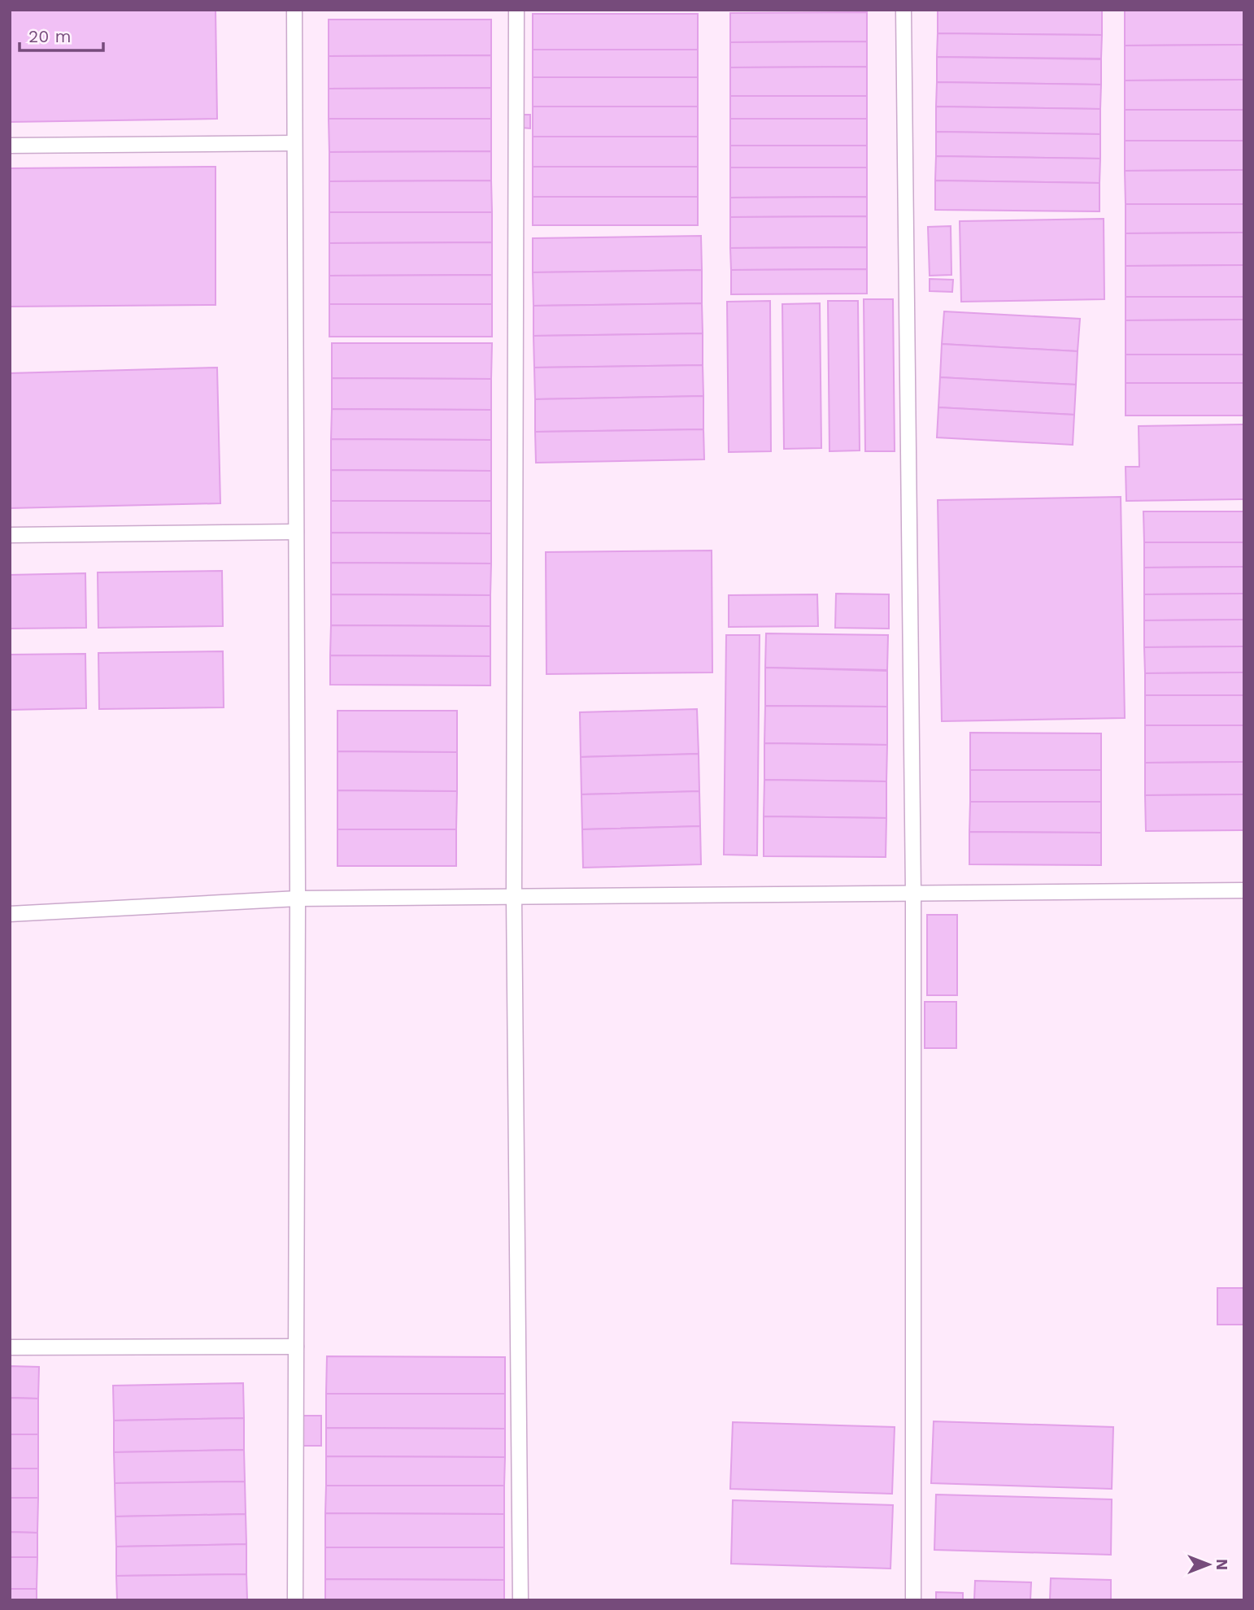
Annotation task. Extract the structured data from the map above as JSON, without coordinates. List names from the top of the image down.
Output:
{
  "scale_bar": "20 m",
  "north": "right"
}
